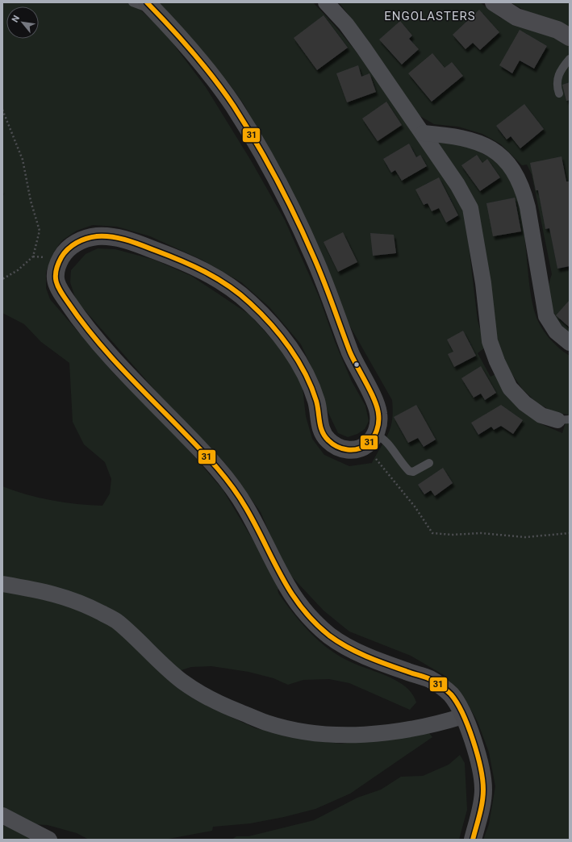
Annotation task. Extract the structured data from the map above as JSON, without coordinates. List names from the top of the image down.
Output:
{
  "districts": ["ENGOLASTERS"],
  "lines": ["transit line 31"],
  "north": "top left"
}
